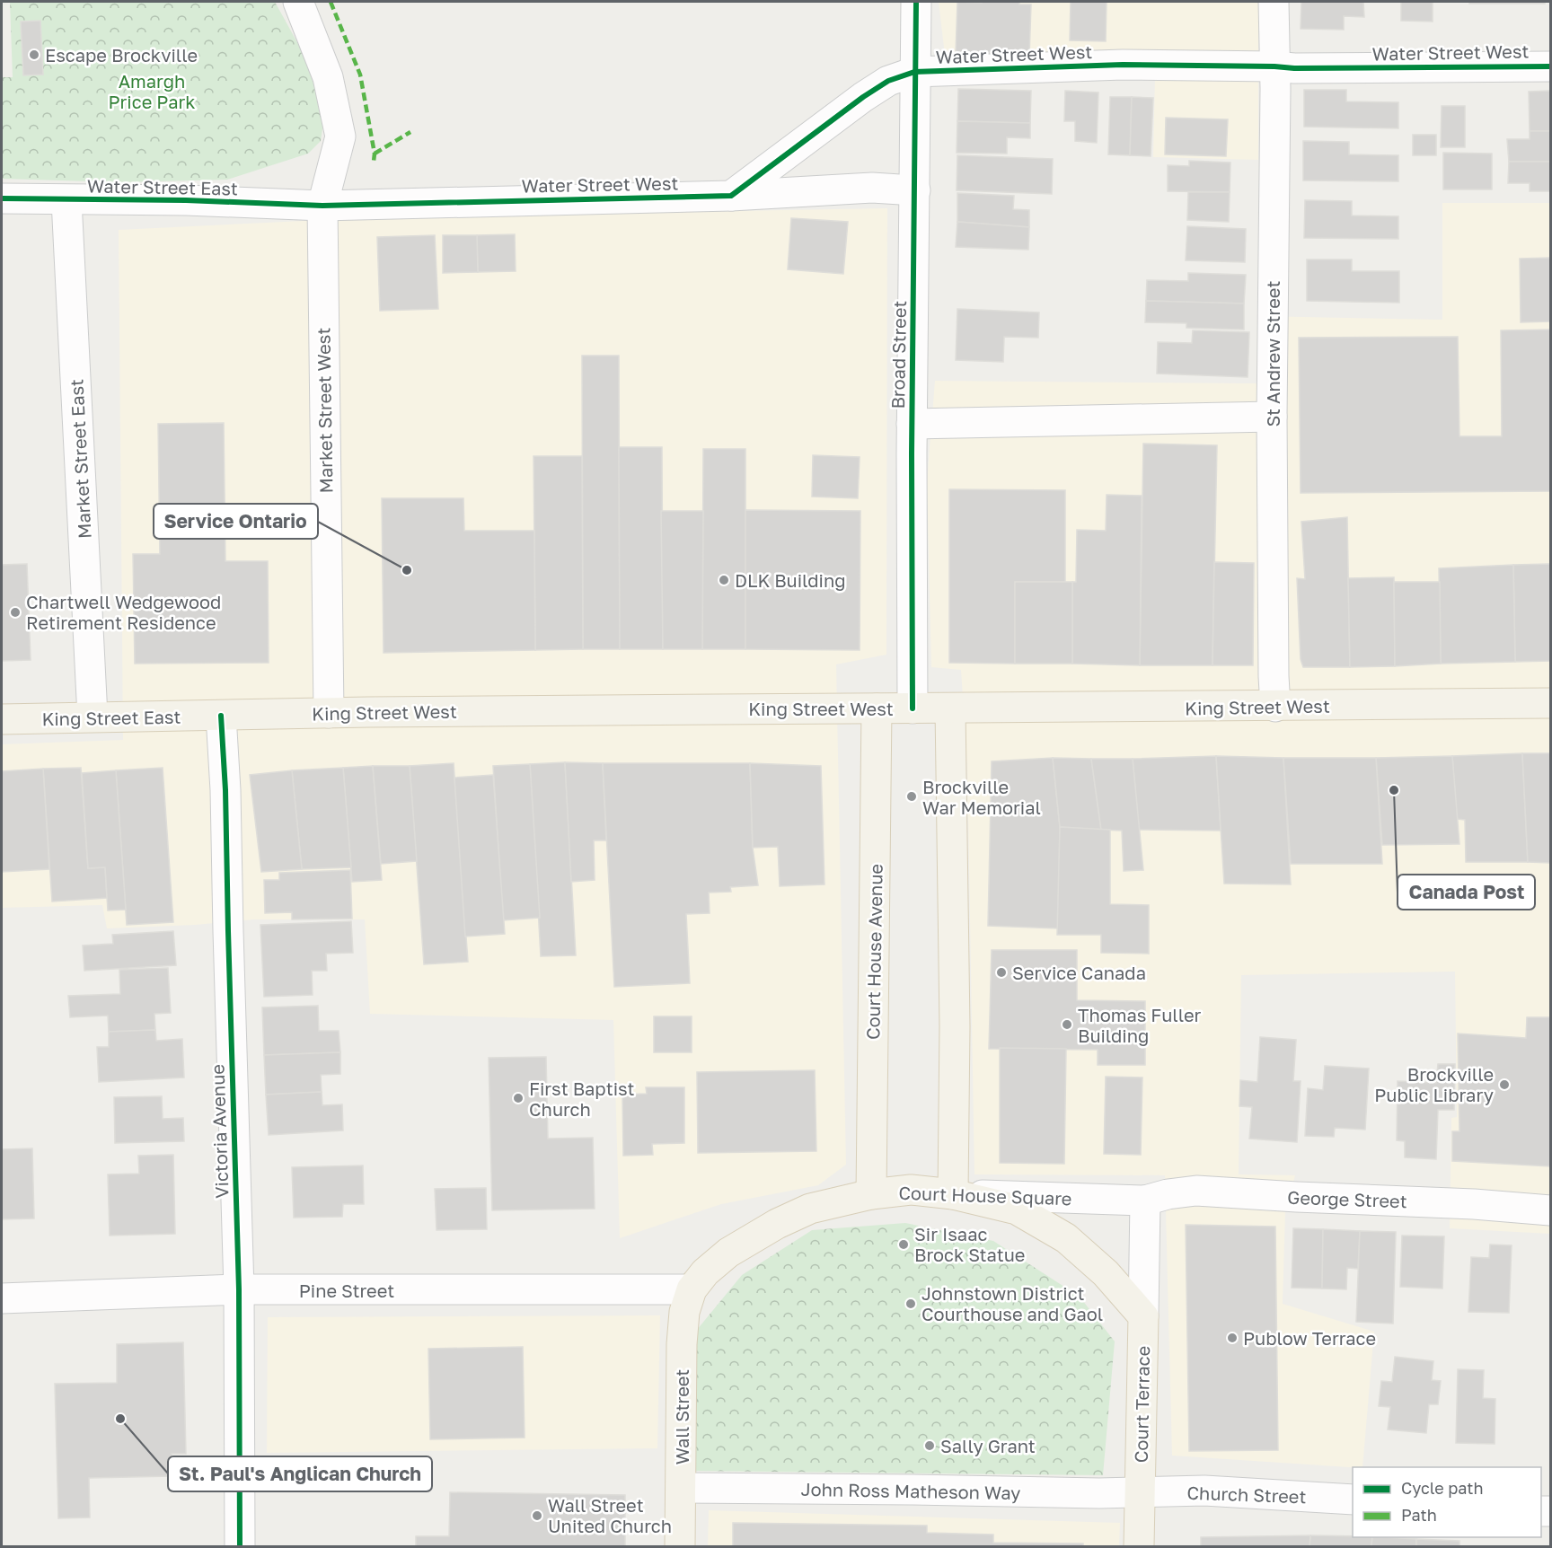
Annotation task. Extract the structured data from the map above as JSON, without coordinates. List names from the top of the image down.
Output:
{
  "streets": {
    "main road": [
      "King Street West",
      "King Street East",
      "Court House Avenue",
      "Court House Square",
      "Court Terrace",
      "Wall Street"
    ],
    "street": [
      "Water Street West",
      "Water Street East",
      "St Andrew Street",
      "Broad Street",
      "Market Street West",
      "Market Street East",
      "Victoria Avenue",
      "George Street",
      "Pine Street",
      "John Ross Matheson Way",
      "Church Street"
    ]
  },
  "crossings": [
    ["Water Street West", "Water Street East"],
    ["Water Street West", "St Andrew Street"],
    ["Water Street West", "Broad Street"],
    ["Water Street West", "Market Street West"],
    ["Water Street East", "Market Street West"],
    ["Water Street East", "Market Street East"],
    ["St Andrew Street", "King Street West"],
    ["Broad Street", "King Street West"],
    ["Market Street West", "King Street West"],
    ["Market Street East", "King Street East"],
    ["King Street West", "King Street East"],
    ["King Street West", "Court House Avenue"],
    ["King Street West", "Victoria Avenue"],
    ["King Street East", "Victoria Avenue"],
    ["Court House Avenue", "Court House Square"],
    ["Victoria Avenue", "Pine Street"],
    ["Court House Square", "George Street"],
    ["Court House Square", "Pine Street"],
    ["Court House Square", "Court Terrace"],
    ["Court House Square", "Wall Street"],
    ["George Street", "Court Terrace"],
    ["Pine Street", "Wall Street"],
    ["Court Terrace", "John Ross Matheson Way"],
    ["Court Terrace", "Church Street"],
    ["Wall Street", "John Ross Matheson Way"],
    ["John Ross Matheson Way", "Church Street"]
  ],
  "parks": ["Amargh Price Park"],
  "places": [
    "Escape Brockville",
    "Service Ontario",
    "DLK Building",
    "Chartwell Wedgewood Retirement Residence",
    "Canada Post",
    "Brockville War Memorial",
    "Service Canada",
    "Thomas Fuller Building",
    "Brockville Public Library",
    "First Baptist Church",
    "Sir Isaac Brock Statue",
    "Johnstown District Courthouse and Gaol",
    "Publow Terrace",
    "St. Paul's Anglican Church",
    "Sally Grant",
    "Wall Street United Church"
  ],
  "legend": ["Cycle path", "Path"]
}
